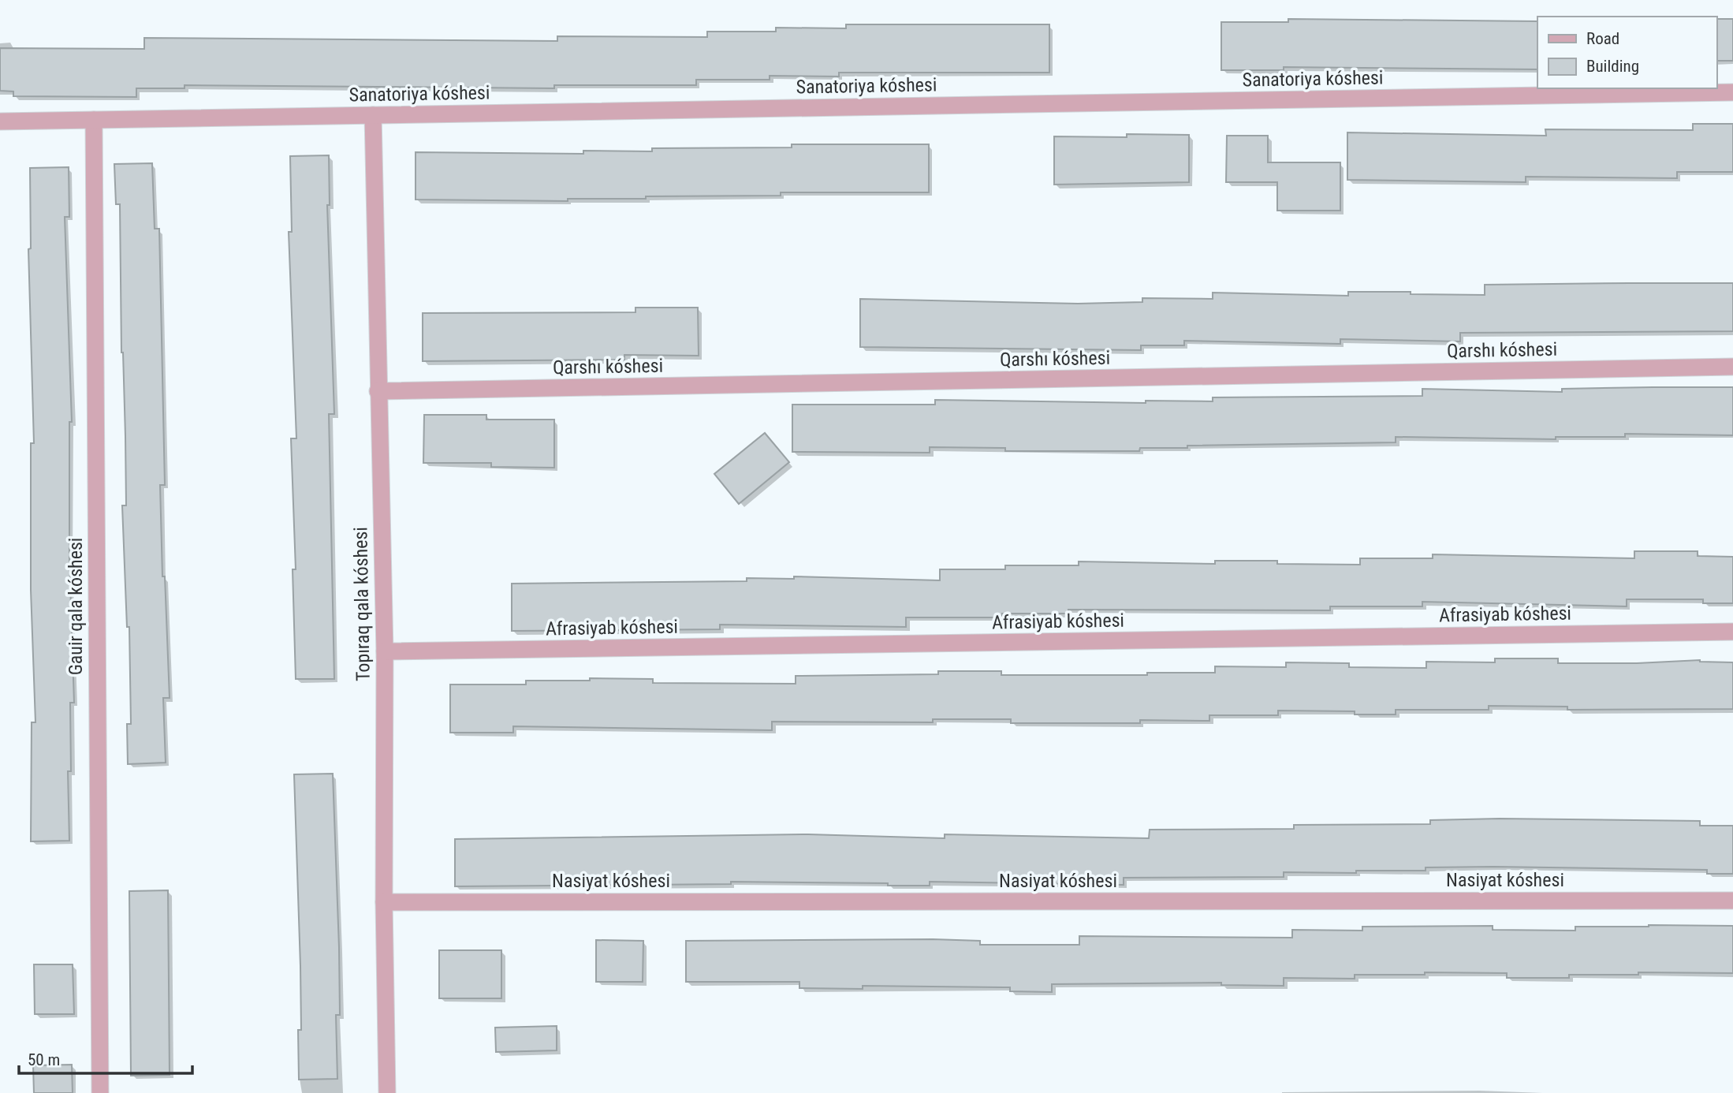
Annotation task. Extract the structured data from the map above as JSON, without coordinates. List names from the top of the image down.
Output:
{
  "streets": {
    "street": [
      "Sanatoriya kóshesi",
      "Qarshı kóshesi",
      "Topıraq qala kóshesi",
      "Gauir qala kóshesi",
      "Afrasiyab kóshesi",
      "Nasiyat kóshesi"
    ]
  },
  "crossings": [
    ["Sanatoriya kóshesi", "Topıraq qala kóshesi"],
    ["Sanatoriya kóshesi", "Gauir qala kóshesi"],
    ["Qarshı kóshesi", "Topıraq qala kóshesi"],
    ["Topıraq qala kóshesi", "Afrasiyab kóshesi"],
    ["Topıraq qala kóshesi", "Nasiyat kóshesi"]
  ],
  "legend": ["Road", "Building"],
  "scale_bar": "50 m"
}
